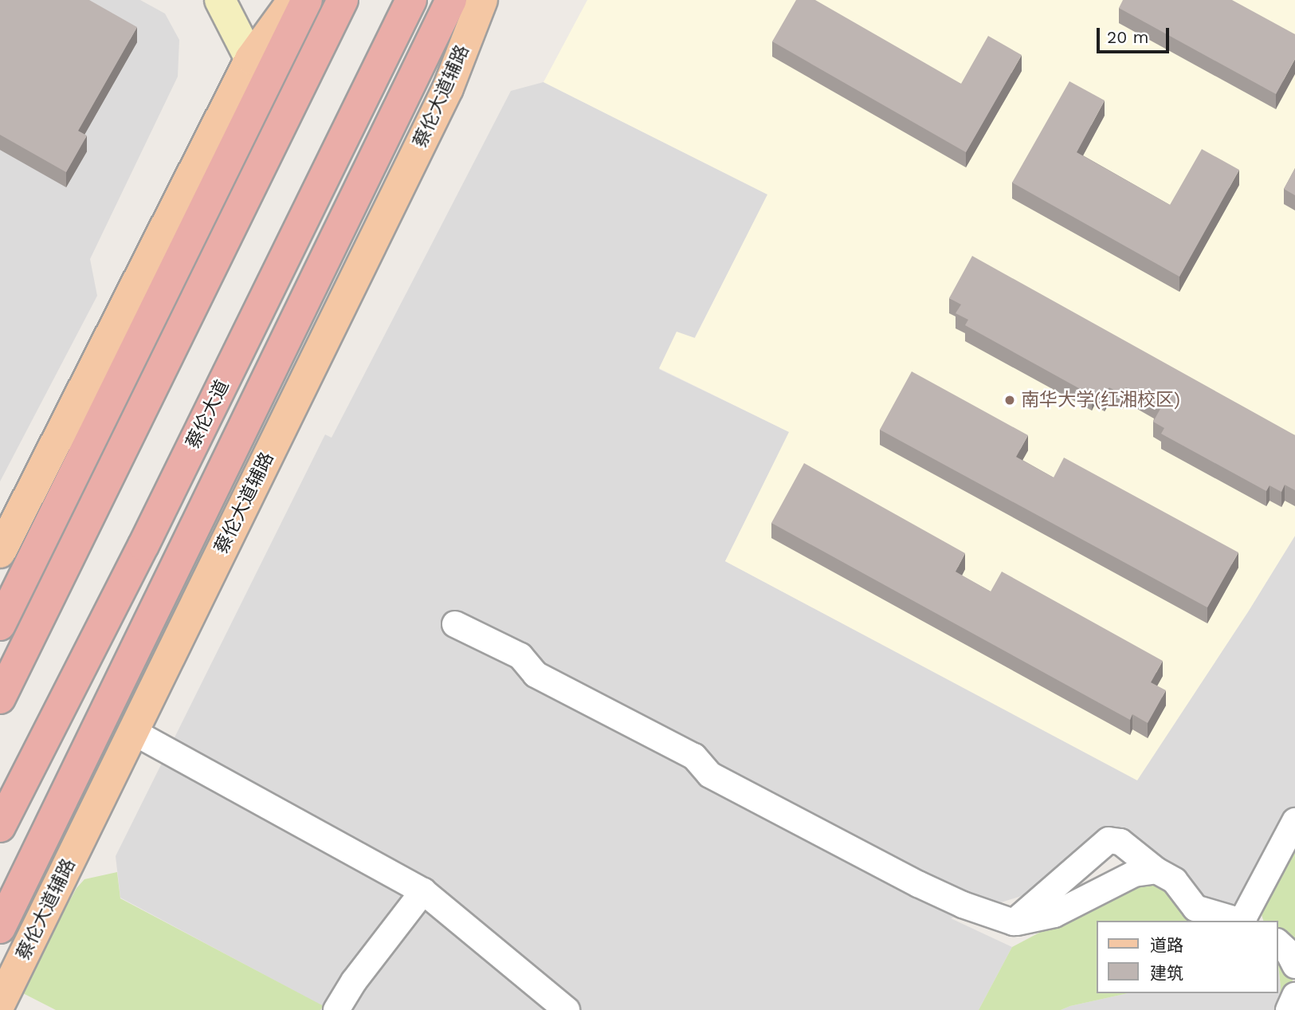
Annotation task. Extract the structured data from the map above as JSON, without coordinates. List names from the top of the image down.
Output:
{
  "streets": {
    "highway": ["蔡伦大道"],
    "main road": ["蔡伦大道辅路"]
  },
  "places": ["南华大学(红湘校区)"],
  "legend": ["道路", "建筑"],
  "scale_bar": "20 m"
}
